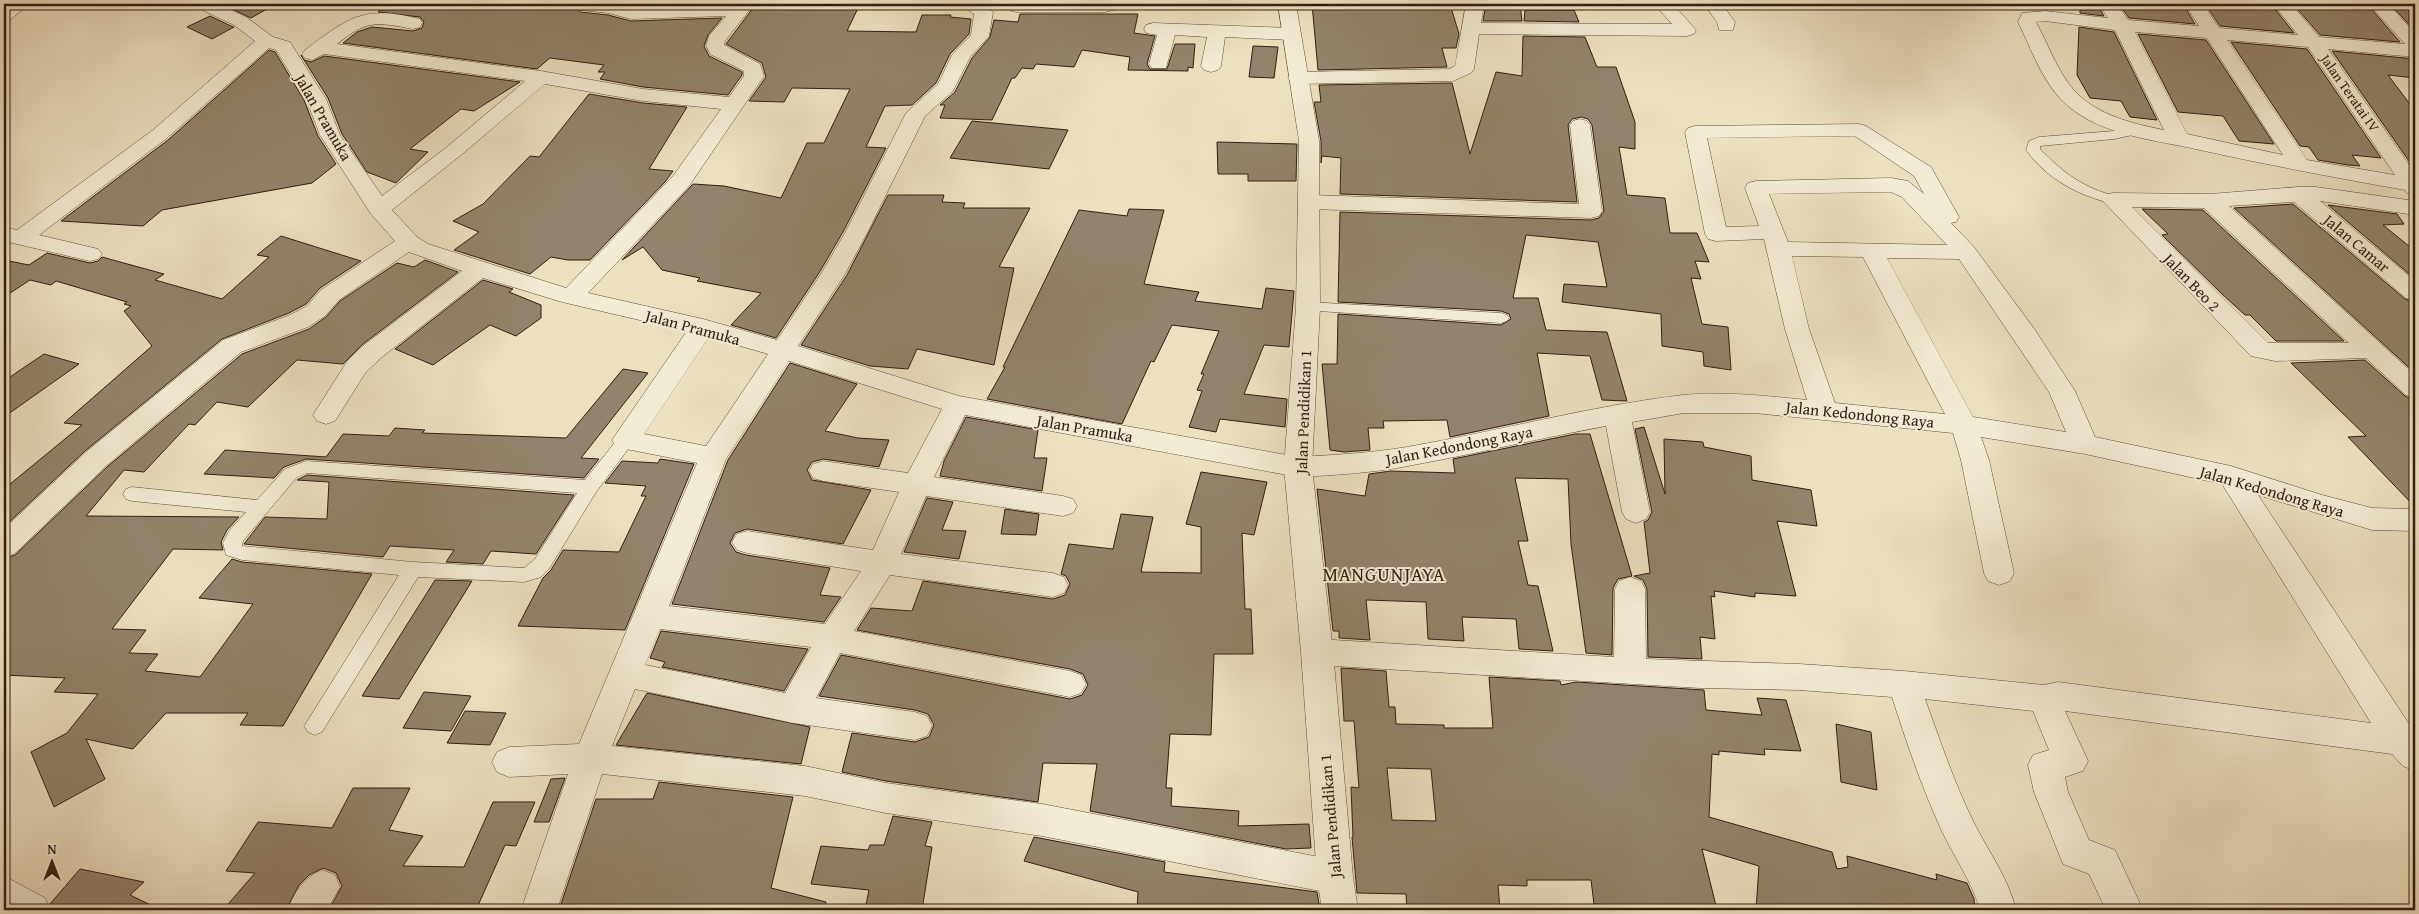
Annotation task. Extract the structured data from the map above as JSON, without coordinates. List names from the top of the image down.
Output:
{
  "streets": {
    "street": [
      "Jalan Teratai IV",
      "Jalan Pramuka",
      "Jalan Camar",
      "Jalan Beo 2",
      "Jalan Pendidikan 1",
      "Jalan Kedondong Raya"
    ]
  },
  "crossings": [
    ["Jalan Pramuka", "Jalan Pendidikan 1"],
    ["Jalan Pramuka", "Jalan Kedondong Raya"],
    ["Jalan Pendidikan 1", "Jalan Kedondong Raya"]
  ],
  "districts": ["MANGUNJAYA"],
  "north": "top"
}
